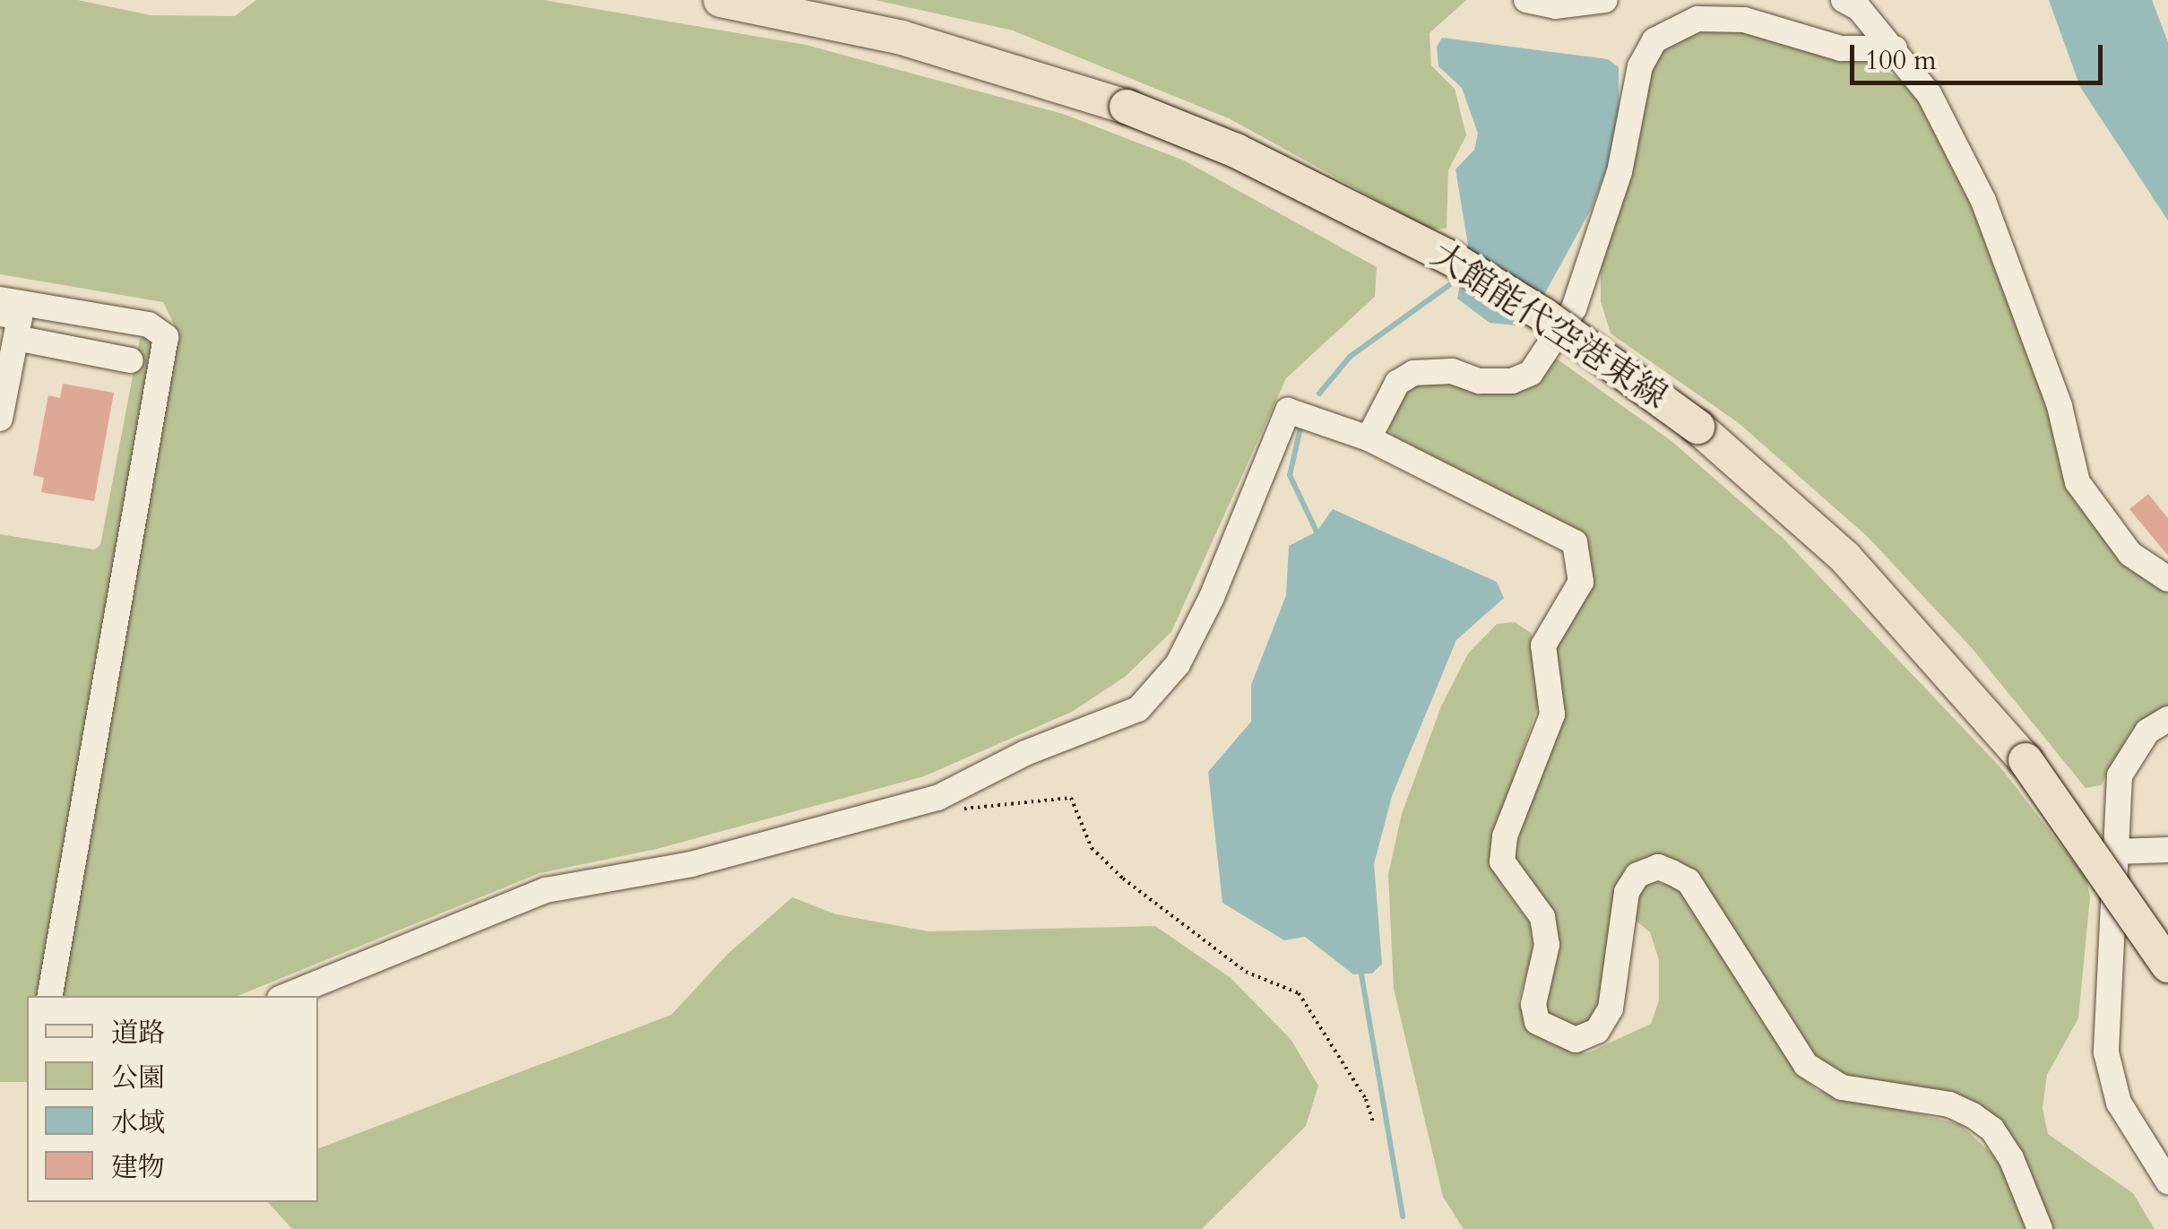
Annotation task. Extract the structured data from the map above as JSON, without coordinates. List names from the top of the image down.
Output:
{
  "streets": {
    "main road": ["大館能代空港東線"]
  },
  "legend": [
    "道路",
    "公園",
    "水域",
    "建物"
  ],
  "scale_bar": "100 m"
}
